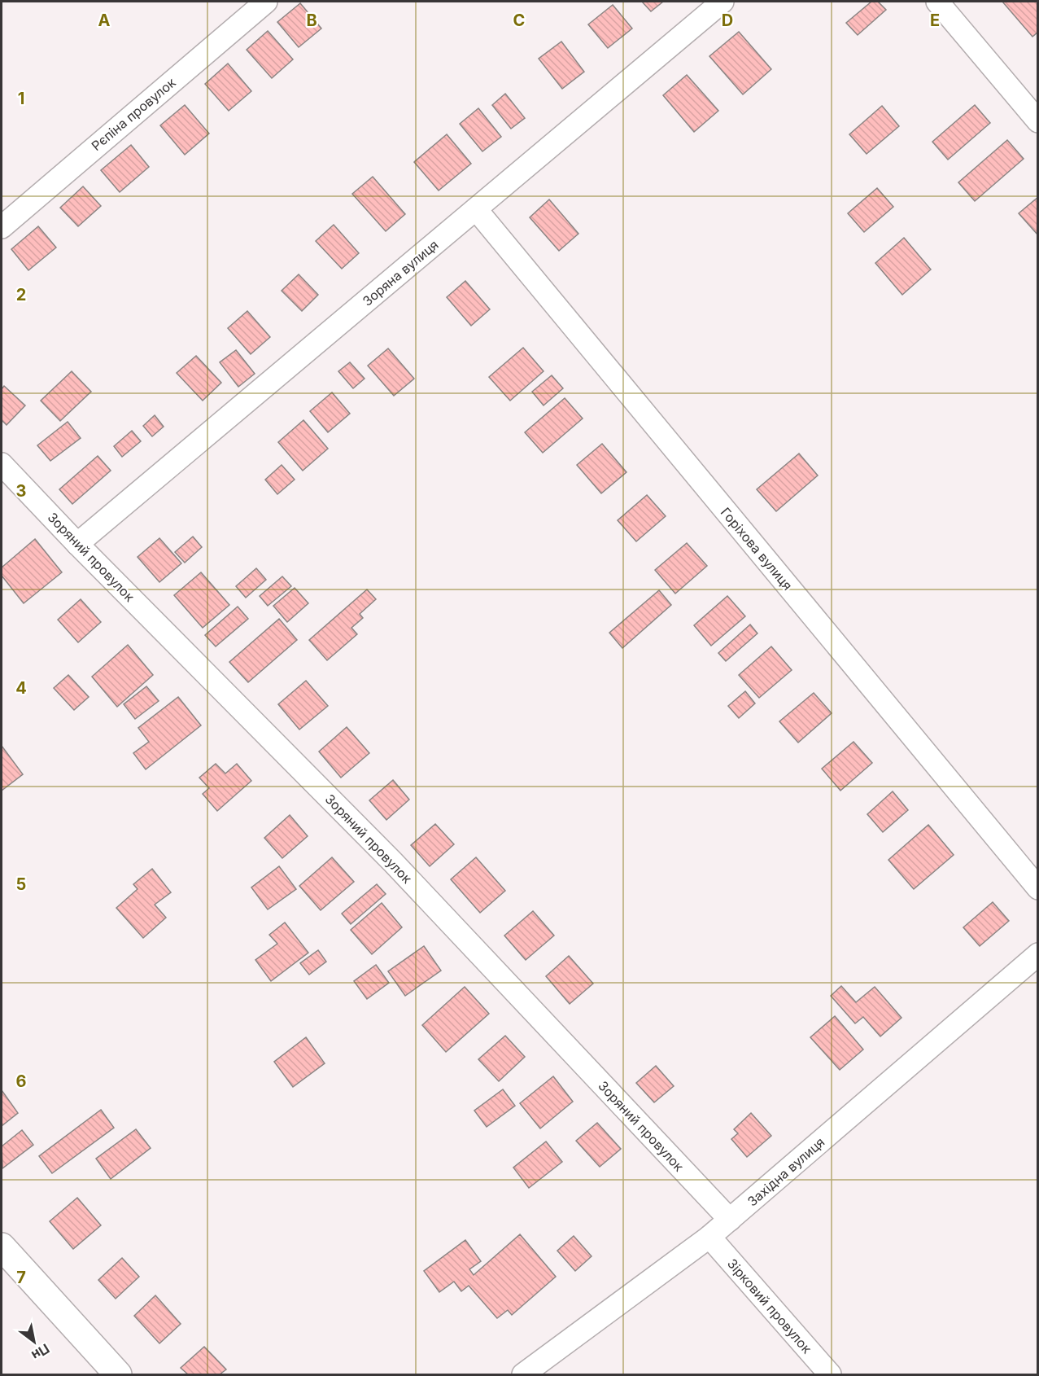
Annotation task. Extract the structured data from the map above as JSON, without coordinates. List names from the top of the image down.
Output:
{
  "streets": {
    "street": [
      "Рєпіна провулок",
      "Зоряна вулиця",
      "Горіхова вулиця",
      "Зоряний провулок",
      "Західна вулиця",
      "Зірковий провулок"
    ]
  },
  "crossings": [
    ["Зоряна вулиця", "Горіхова вулиця"],
    ["Зоряна вулиця", "Зоряний провулок"],
    ["Зоряний провулок", "Західна вулиця"],
    ["Західна вулиця", "Зірковий провулок"]
  ],
  "north": "bottom right",
  "grid": {
    "columns": [
      "A",
      "B",
      "C",
      "D",
      "E"
    ],
    "rows": [
      "1",
      "2",
      "3",
      "4",
      "5",
      "6",
      "7"
    ]
  }
}
